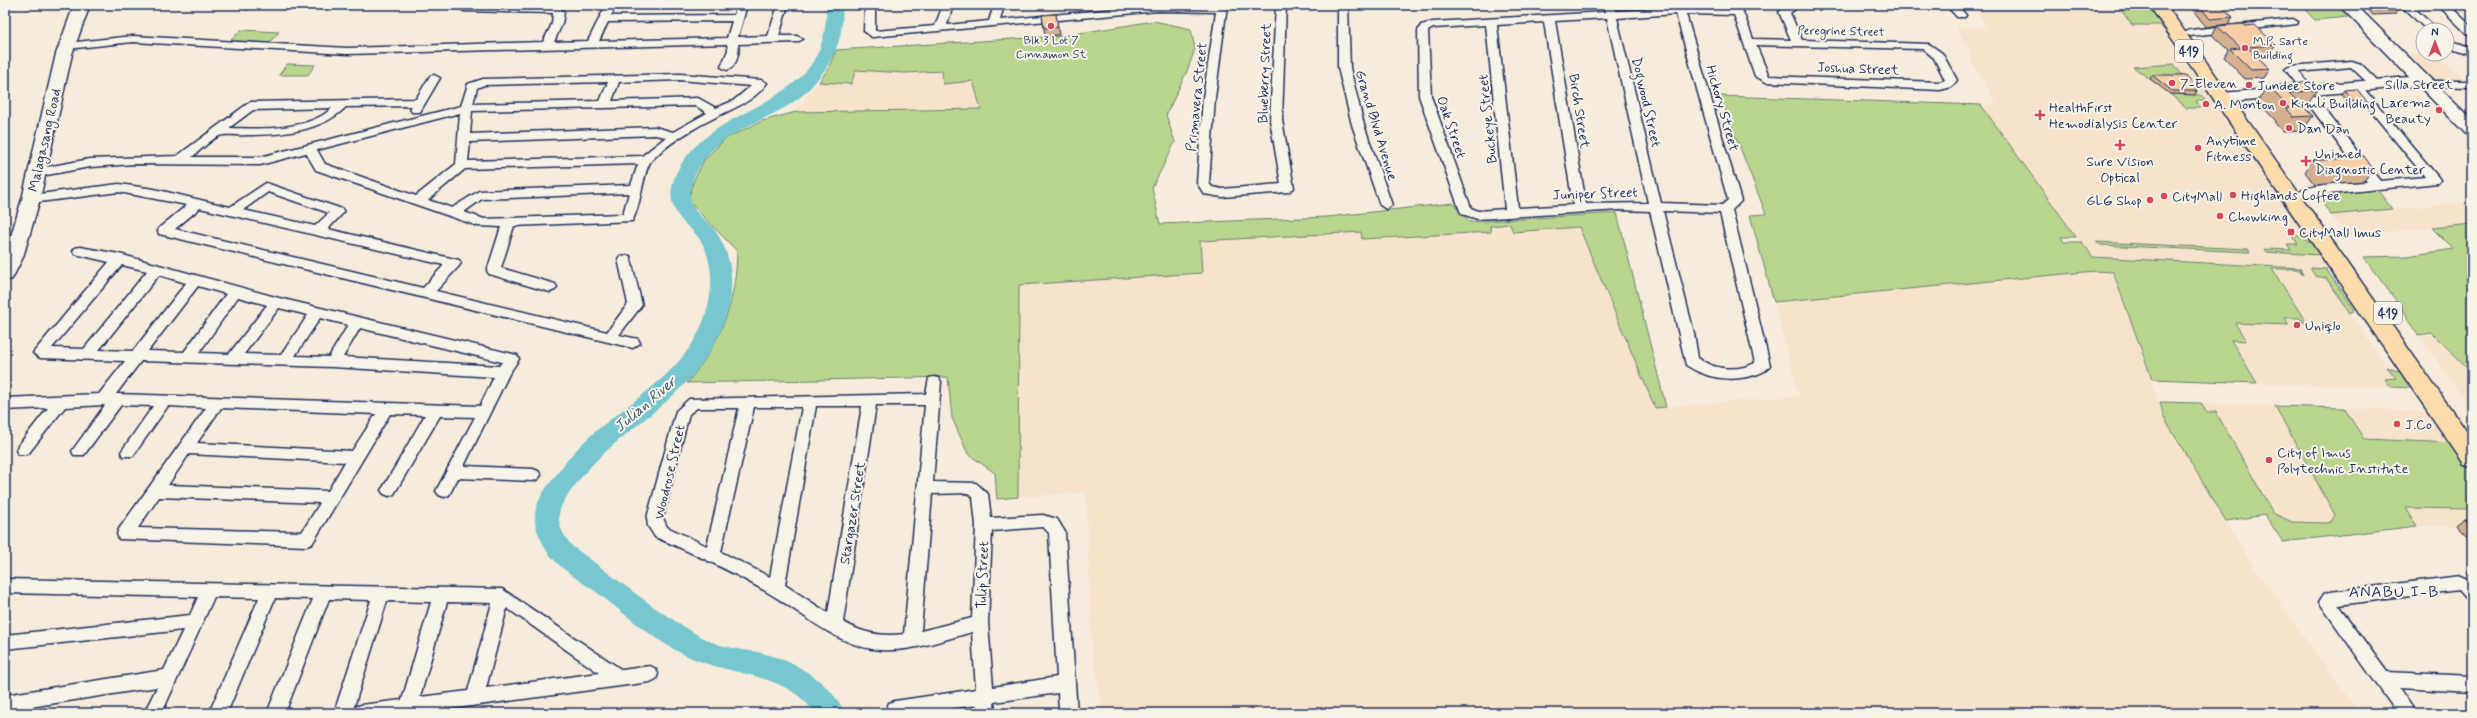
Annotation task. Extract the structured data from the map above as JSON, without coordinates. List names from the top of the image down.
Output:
{
  "streets": {
    "highway": ["419"],
    "main road": ["Silla Street", "Malagasang Road"],
    "street": [
      "Peregrine Street",
      "Joshua Street",
      "Blueberry Street",
      "Primavera Street",
      "Dogwood Street",
      "Hickory Street",
      "Birch Street",
      "Buckeye Street",
      "Grand Blvd Avenue",
      "Oak Street",
      "Juniper Street",
      "Woodrose Street",
      "Stargazer Street",
      "Tulip Street"
    ]
  },
  "crossings": [
    ["Peregrine Street", "Joshua Street"],
    ["419", "Silla Street"],
    ["Blueberry Street", "Primavera Street"],
    ["Dogwood Street", "Hickory Street"],
    ["Dogwood Street", "Juniper Street"],
    ["Hickory Street", "Juniper Street"],
    ["Birch Street", "Juniper Street"],
    ["Buckeye Street", "Oak Street"],
    ["Buckeye Street", "Juniper Street"],
    ["Oak Street", "Juniper Street"],
    ["Woodrose Street", "Stargazer Street"],
    ["Woodrose Street", "Tulip Street"]
  ],
  "districts": ["ANABU I-B"],
  "water": ["Julian River"],
  "places": {
    "other": [
      "Blk 3 Lot 7 Cinnamon St",
      "M.P. Sarte Building",
      "7-Eleven",
      "Jundee Store",
      "Kimli Building",
      "A. Monton",
      "Laremz Beauty",
      "Dan Dan",
      "Anytime Fitness",
      "Highlands Coffee",
      "CityMall",
      "GLG Shop",
      "Chowking",
      "Uniqlo",
      "J.Co",
      "City of Imus Polytechnic Institute"
    ],
    "health": ["HealthFirst Hemodialysis Center", "Sure Vision Optical", "Unimed Diagnostic Center"],
    "transit": ["CityMall Imus"]
  },
  "north": "top"
}
